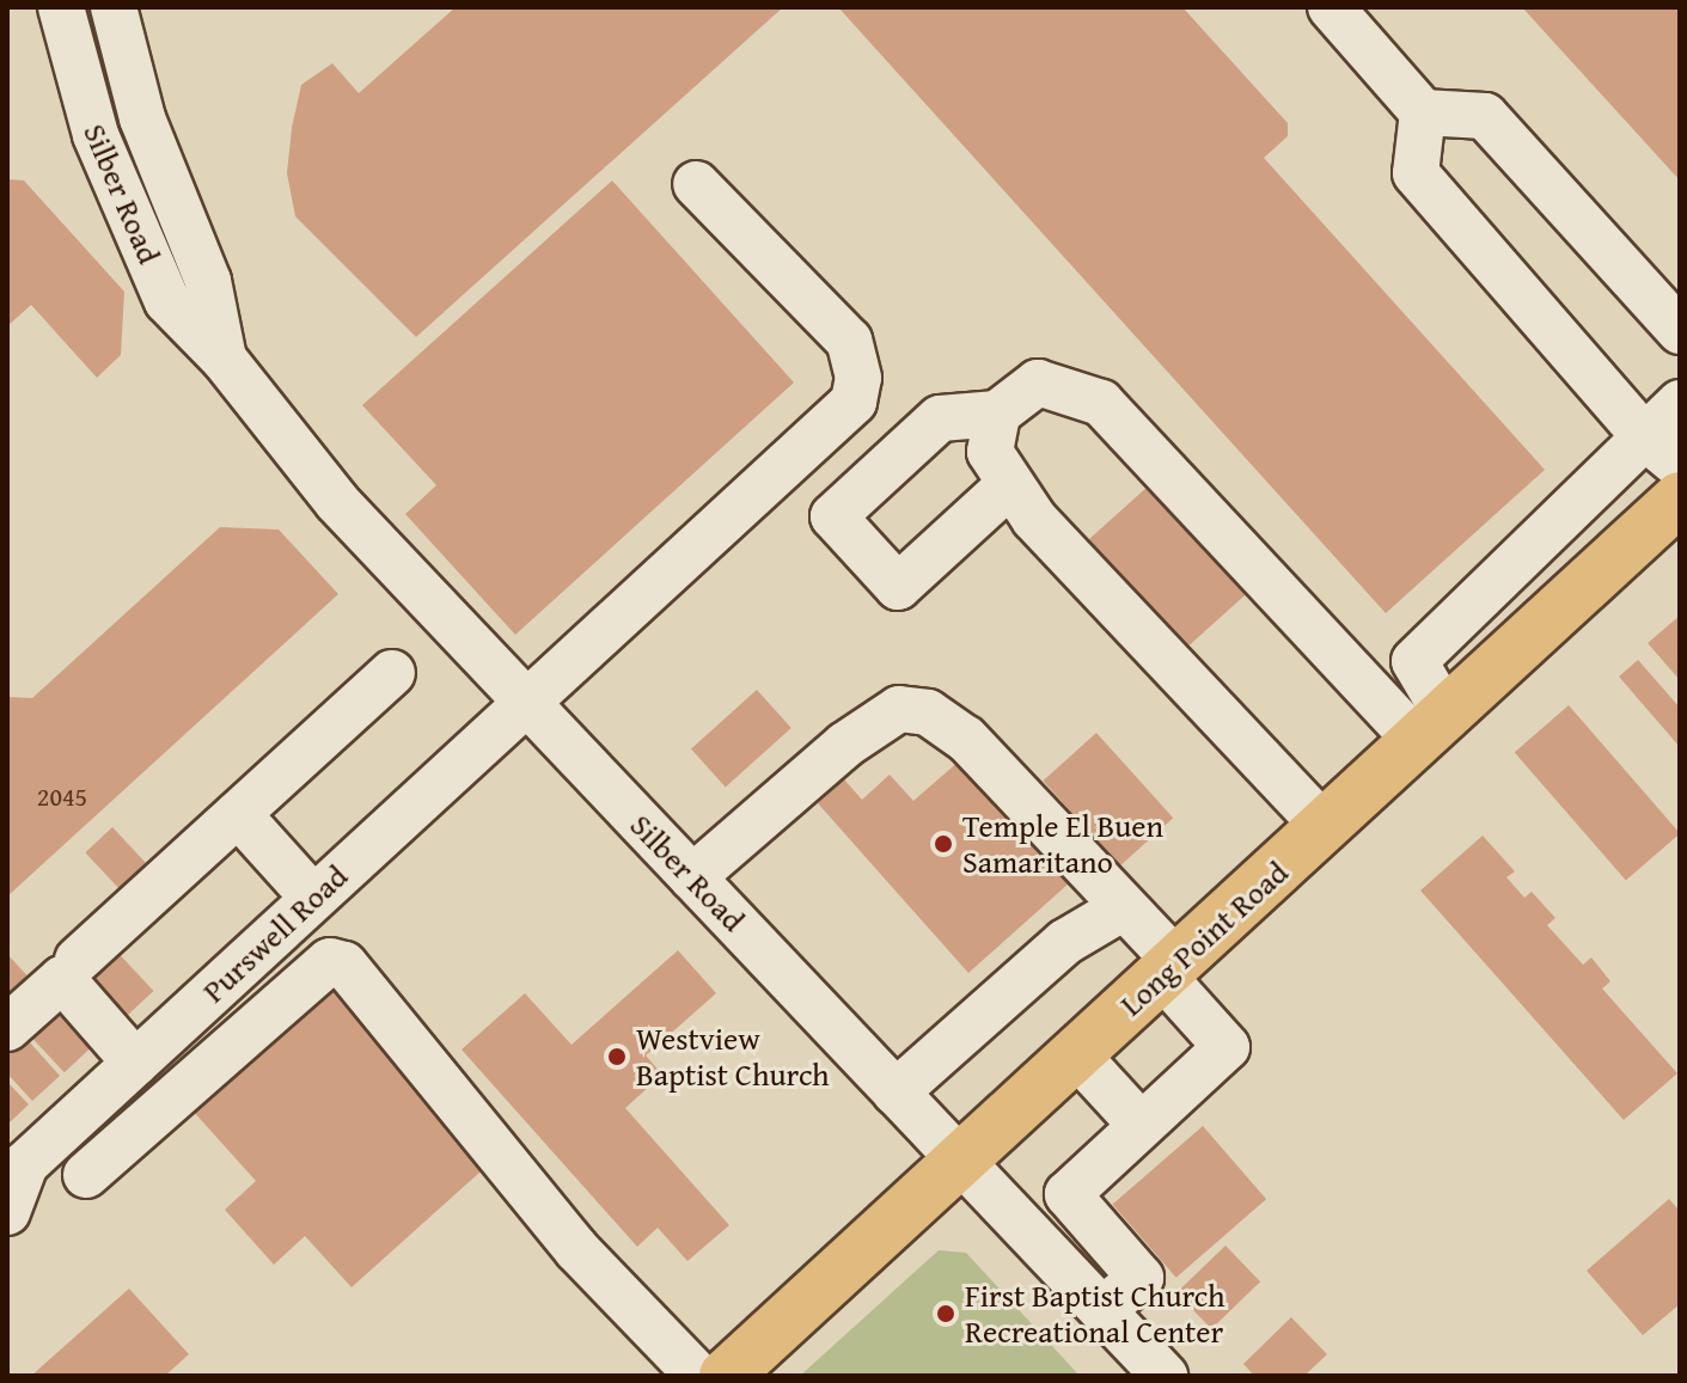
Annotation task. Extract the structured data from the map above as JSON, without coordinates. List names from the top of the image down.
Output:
{
  "streets": {
    "main road": ["Long Point Road"],
    "street": ["Silber Road", "Purswell Road"]
  },
  "crossings": [
    ["Silber Road", "Purswell Road"],
    ["Silber Road", "Long Point Road"]
  ],
  "places": ["Temple El Buen Samaritano", "Westview Baptist Church", "First Baptist Church Recreational Center"],
  "house_numbers": ["2045"]
}
